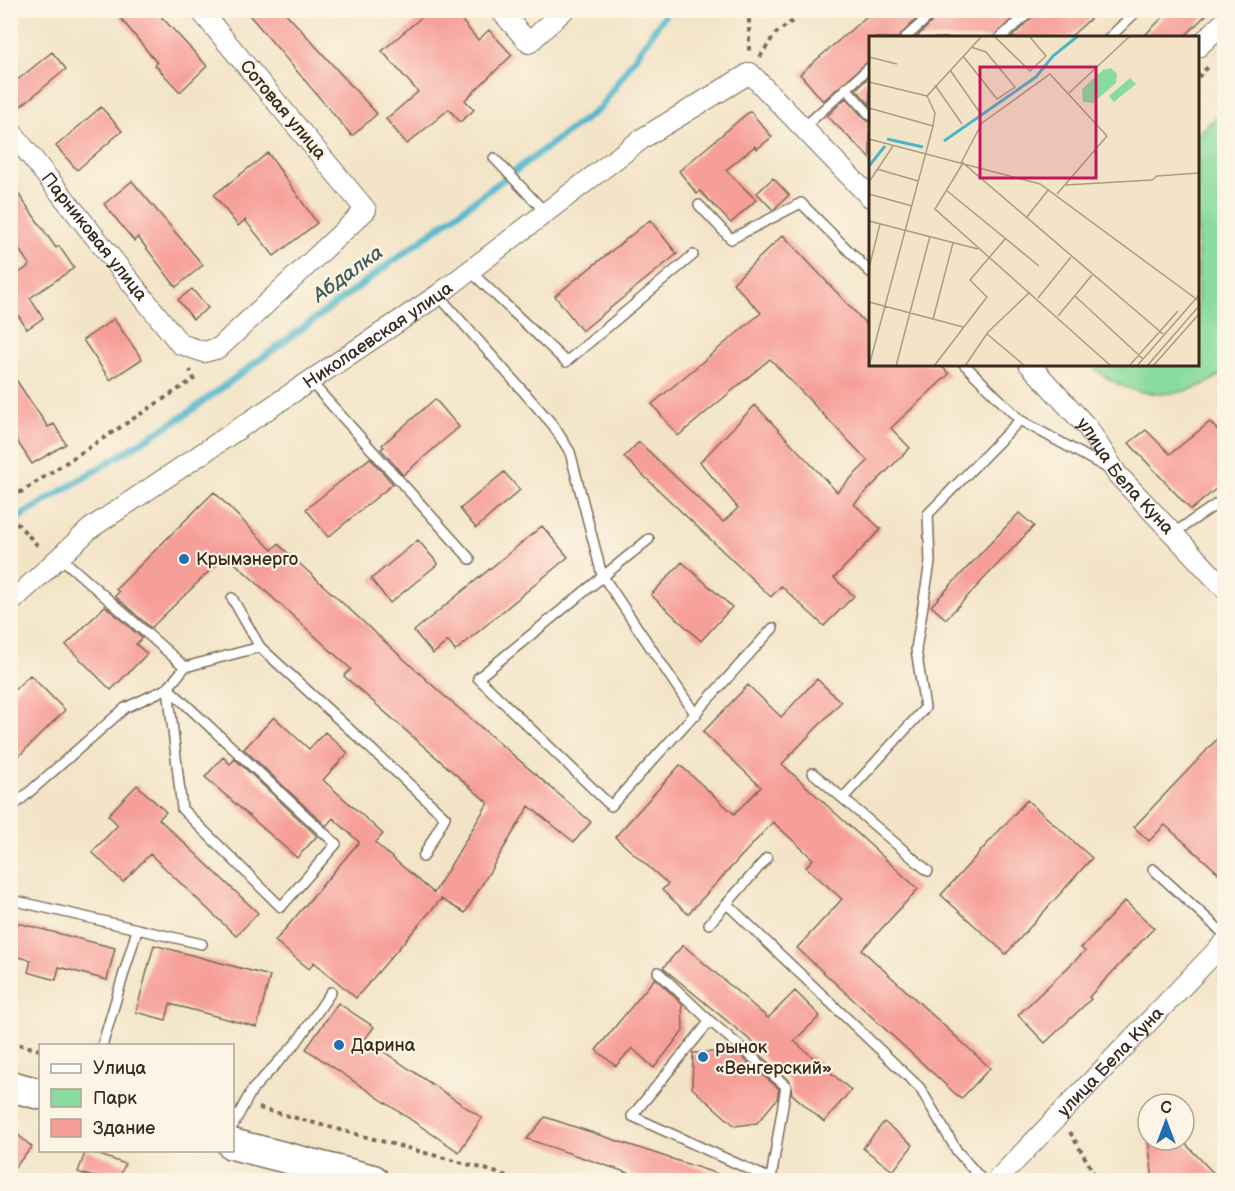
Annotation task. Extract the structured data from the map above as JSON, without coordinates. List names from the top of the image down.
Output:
{
  "streets": {
    "street": [
      "Сотовая улица",
      "Парниковая улица",
      "Николаевская улица",
      "улица Бела Куна"
    ]
  },
  "crossings": [
    ["Сотовая улица", "Парниковая улица"]
  ],
  "water": ["Абдалка"],
  "places": ["Крымэнерго", "Дарина", "рынок «Венгерский»"],
  "legend": ["Улица", "Парк", "Здание"],
  "north": "top"
}
